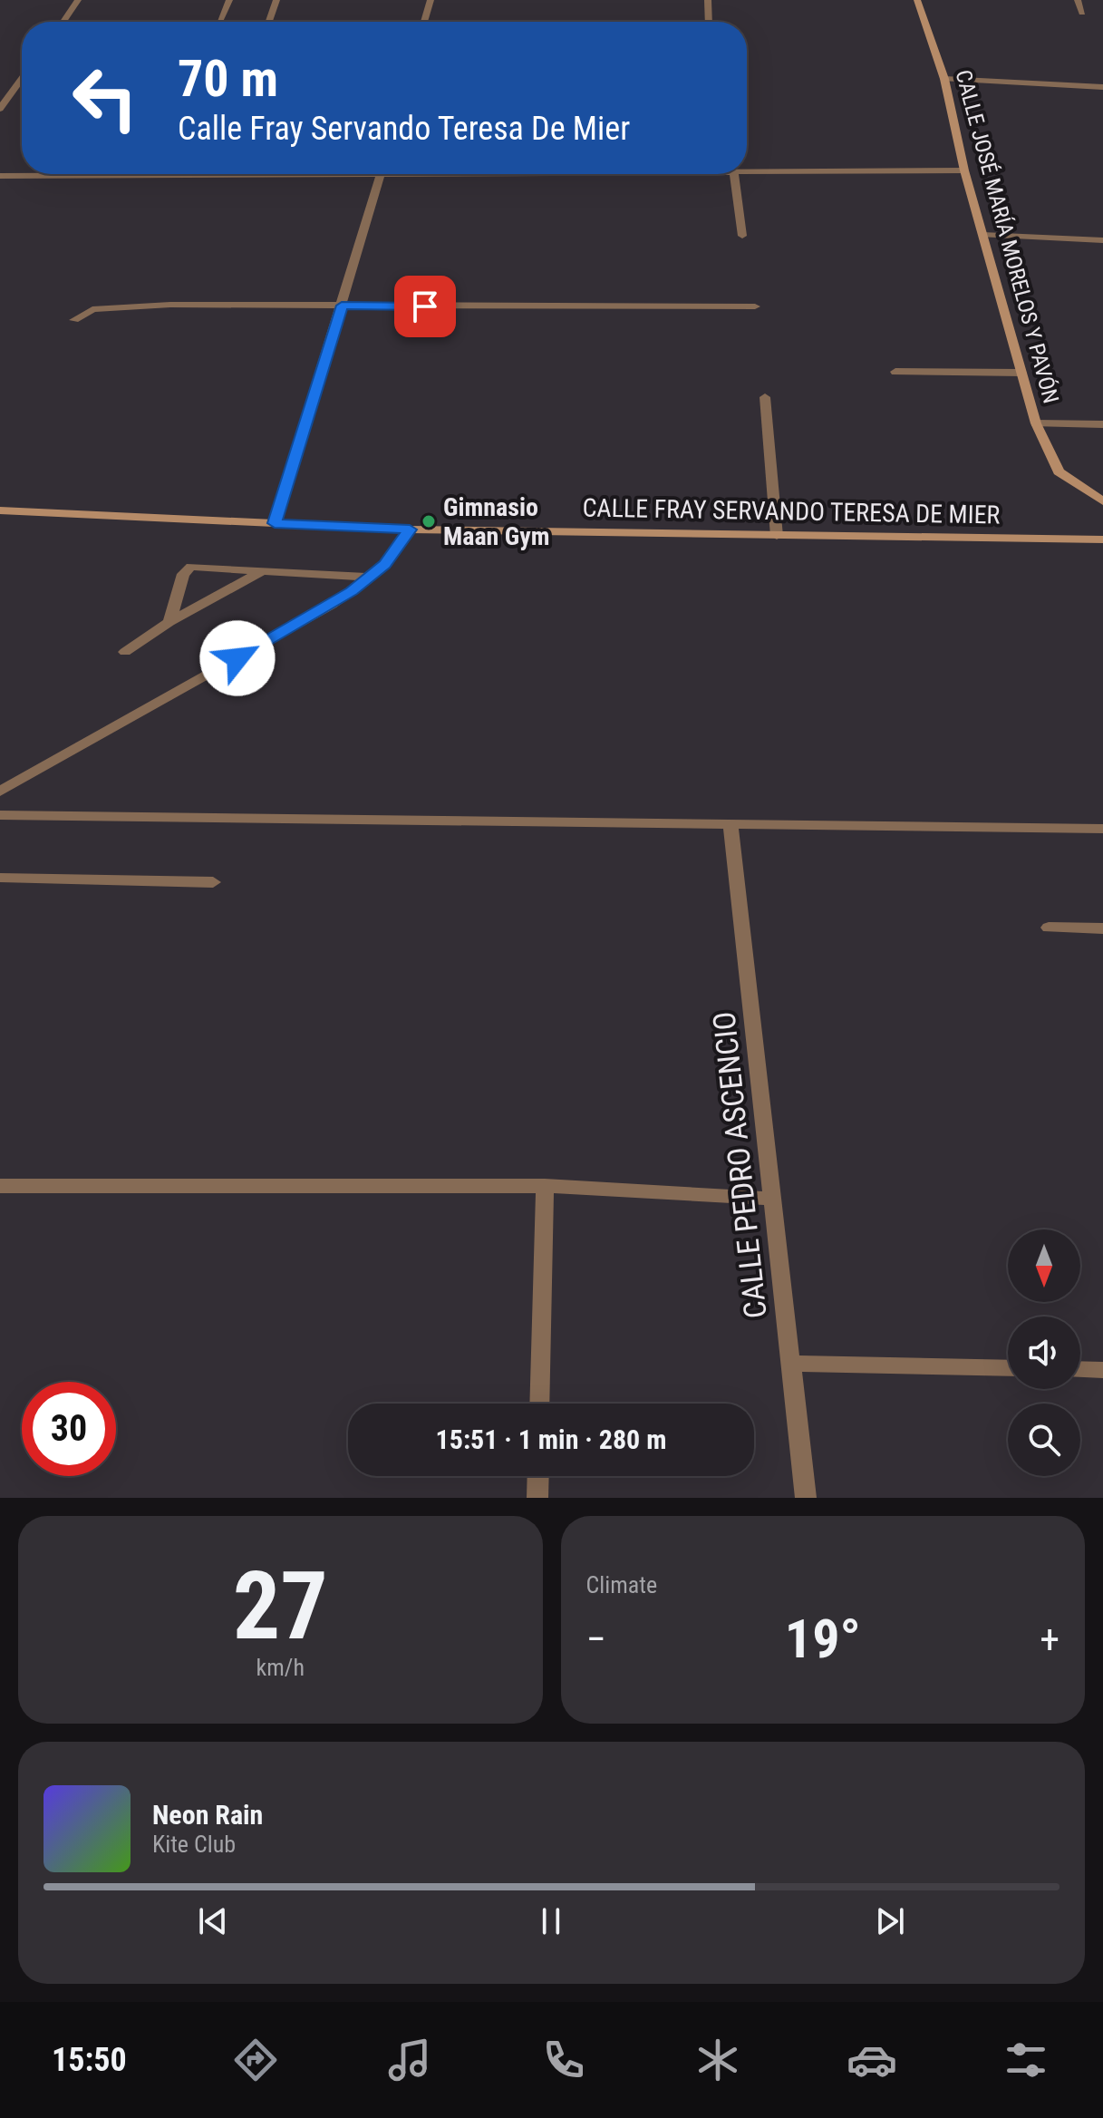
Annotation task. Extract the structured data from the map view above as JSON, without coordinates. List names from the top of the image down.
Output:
{
  "streets": {
    "main road": ["CALLE JOSÉ MARÍA MORELOS Y PAVÓN", "CALLE FRAY SERVANDO TERESA DE MIER"],
    "street": ["CALLE PEDRO ASCENCIO"]
  },
  "places": ["Gimnasio Maan Gym"],
  "north": "bottom",
  "page": {
    "turn": ["70 m", "Calle Fray Servando Teresa De Mier"],
    "limit": "30",
    "trip": "15:51 · 1 min · 280 m",
    "tile": [
      ["27", "km/h"],
      "Climate"
    ],
    "heat": ["−", "19°", "+"],
    "song": ["Neon Rain", "Kite Club"],
    "tabs": "15:50"
  }
}
